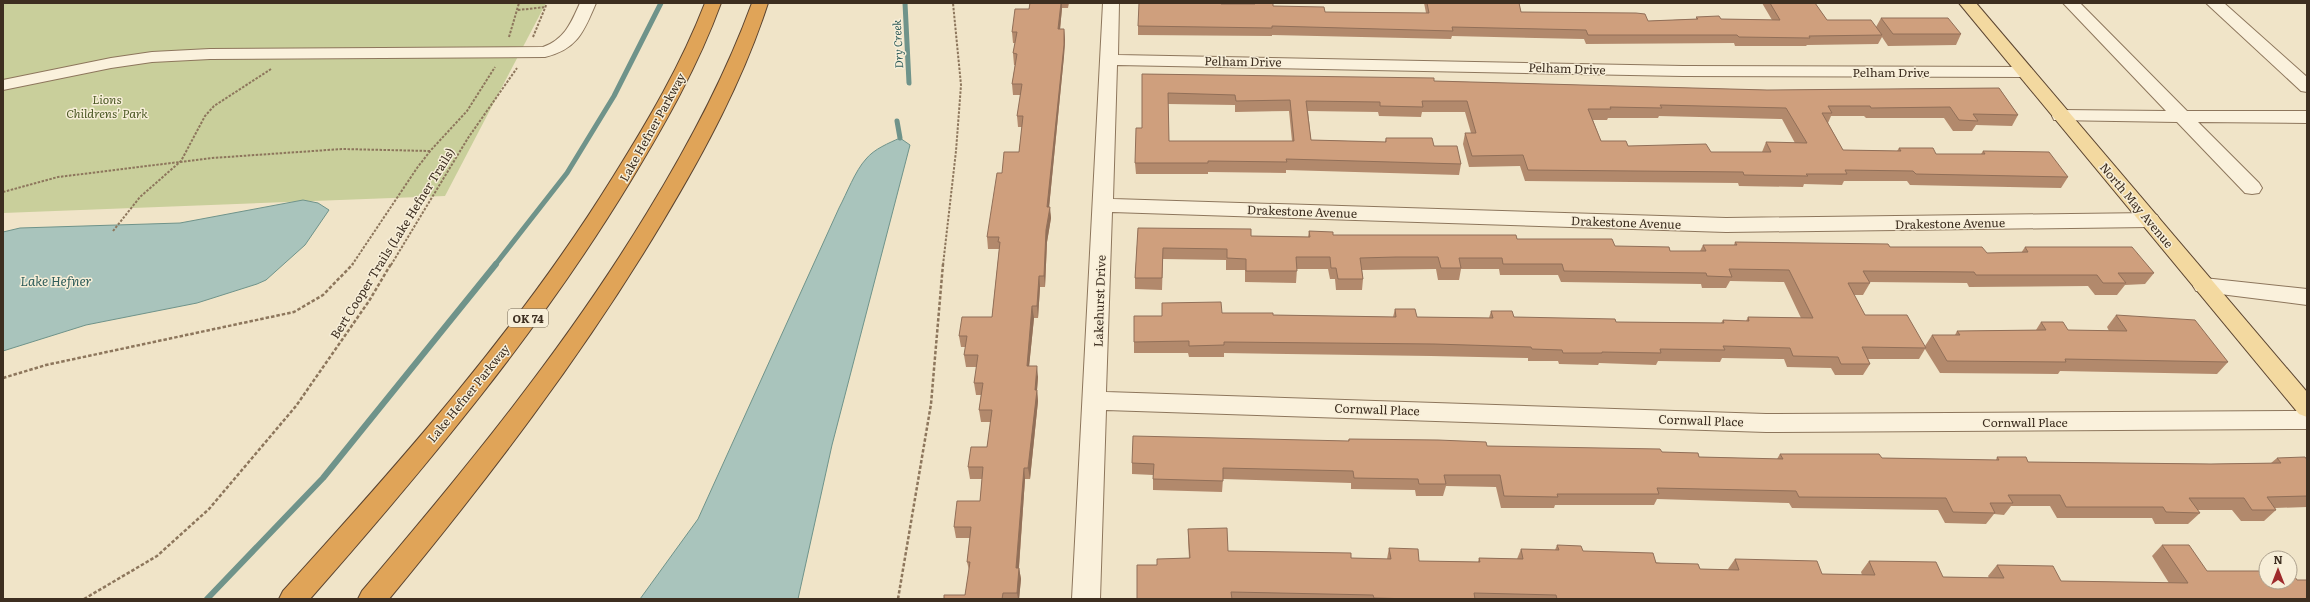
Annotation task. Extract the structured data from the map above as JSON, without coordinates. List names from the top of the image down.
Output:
{
  "streets": {
    "highway": ["Lake Hefner Parkway", "OK 74"],
    "main road": ["North May Avenue"],
    "street": [
      "Pelham Drive",
      "Drakestone Avenue",
      "Lakehurst Drive",
      "Cornwall Place"
    ],
    "path": ["Bert Cooper Trails (Lake Hefner Trails)"]
  },
  "crossings": [
    ["Pelham Drive", "North May Avenue"],
    ["Pelham Drive", "Lakehurst Drive"],
    ["North May Avenue", "Drakestone Avenue"],
    ["Drakestone Avenue", "Lakehurst Drive"],
    ["Lakehurst Drive", "Cornwall Place"]
  ],
  "water": ["Dry Creek", "Lake Hefner"],
  "parks": ["Lions Childrens' Park"],
  "north": "top"
}
